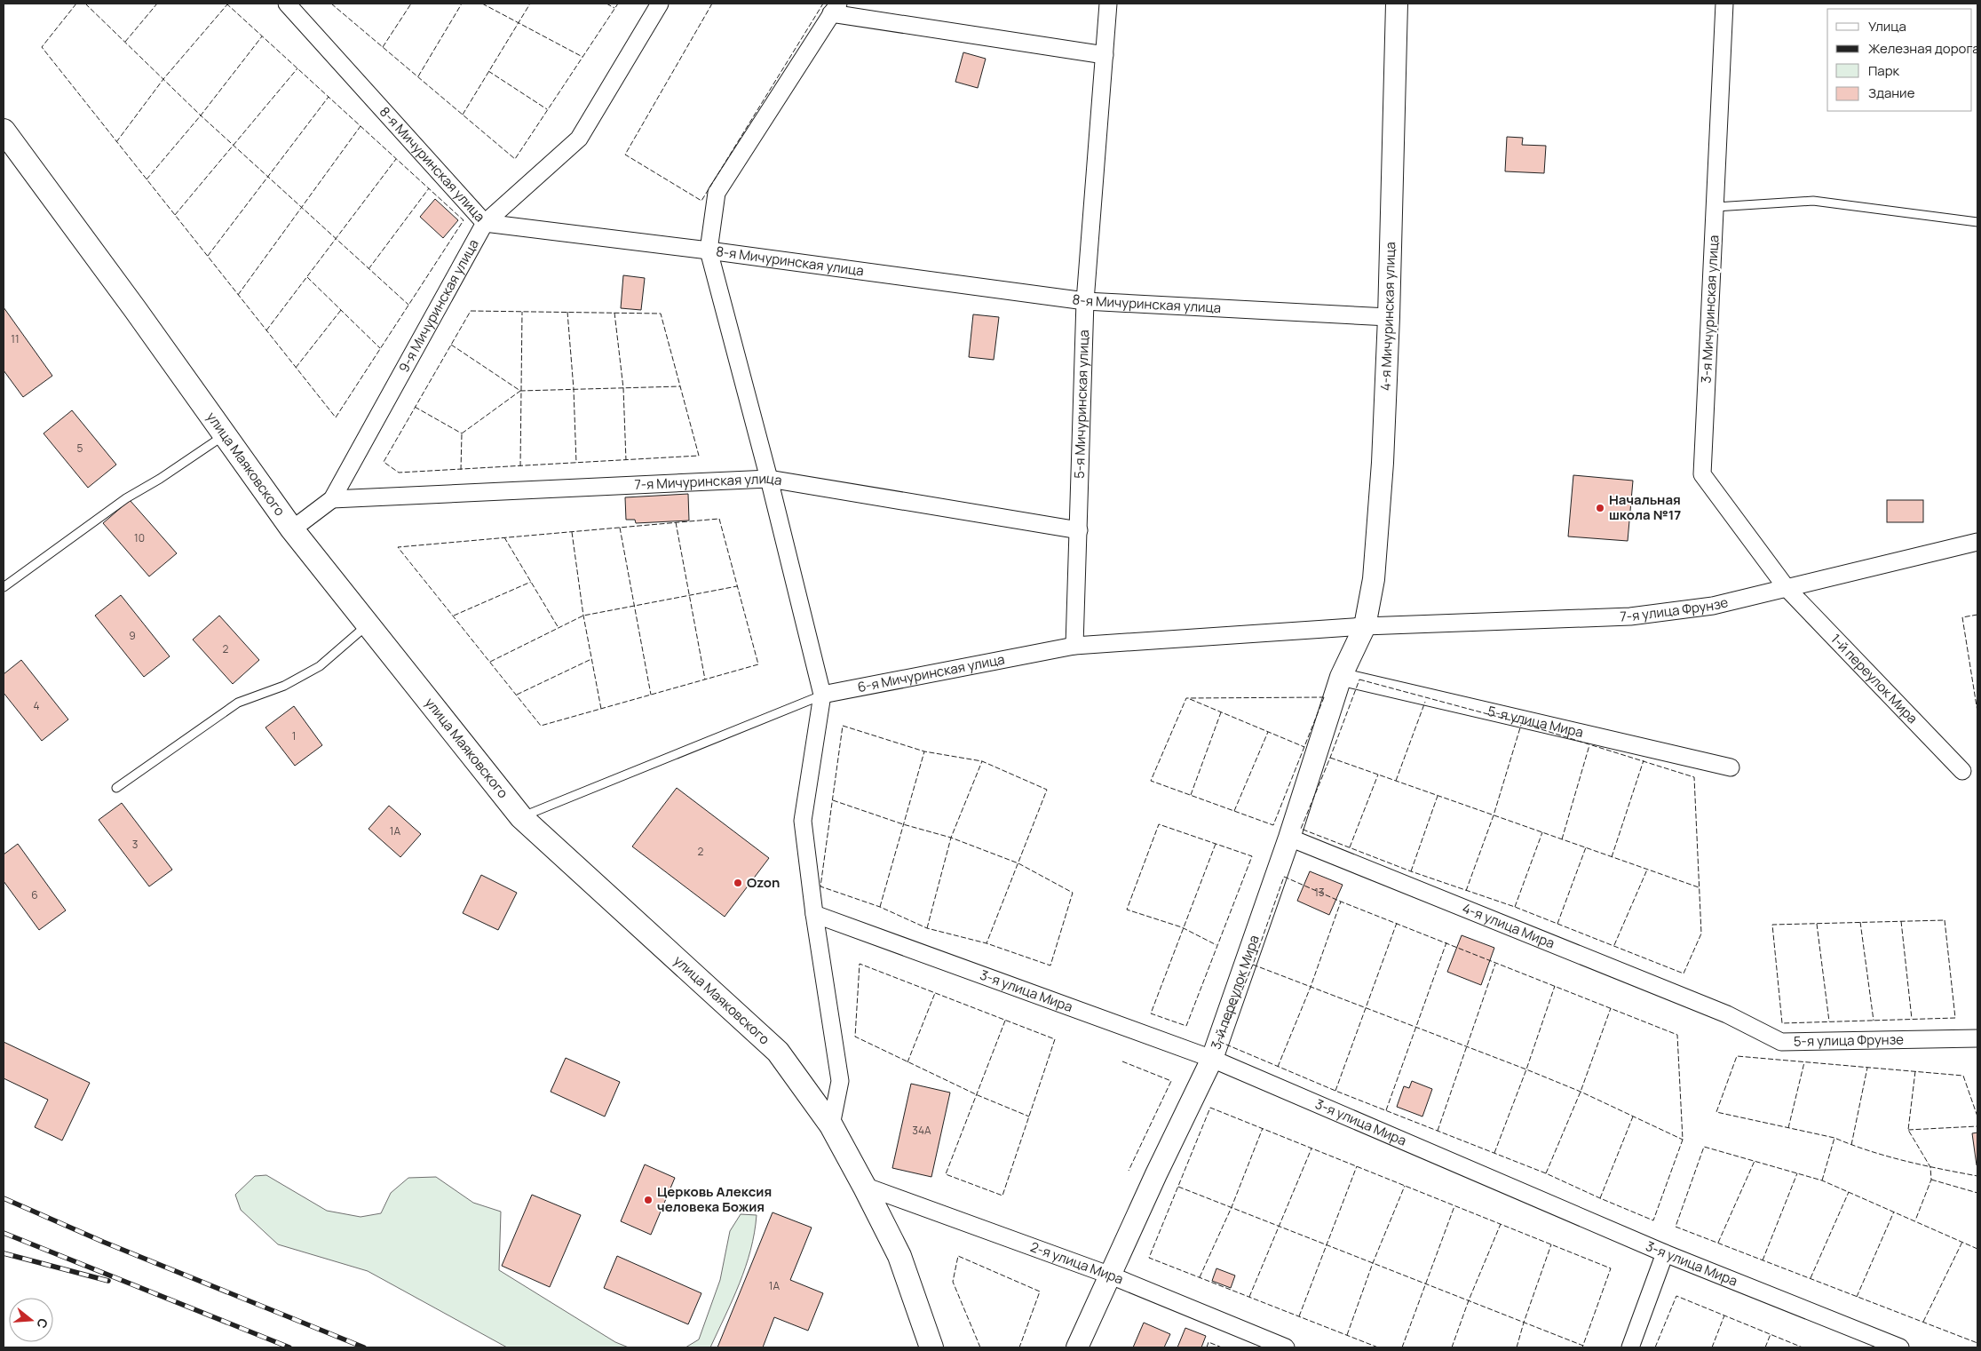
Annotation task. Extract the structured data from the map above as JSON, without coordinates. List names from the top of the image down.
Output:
{
  "streets": {
    "main road": ["улица Маяковского"],
    "street": [
      "8-я Мичуринская улица",
      "9-я Мичуринская улица",
      "3-я Мичуринская улица",
      "4-я Мичуринская улица",
      "5-я Мичуринская улица",
      "7-я Мичуринская улица",
      "7-я улица Фрунзе",
      "6-я Мичуринская улица",
      "1-й переулок Мира",
      "5-я улица Мира",
      "4-я улица Мира",
      "3-я улица Мира",
      "3-й переулок Мира",
      "5-я улица Фрунзе",
      "2-я улица Мира"
    ]
  },
  "crossings": [
    ["8-я Мичуринская улица", "9-я Мичуринская улица"],
    ["8-я Мичуринская улица", "4-я Мичуринская улица"],
    ["8-я Мичуринская улица", "5-я Мичуринская улица"],
    ["9-я Мичуринская улица", "улица Маяковского"],
    ["9-я Мичуринская улица", "7-я Мичуринская улица"],
    ["3-я Мичуринская улица", "7-я улица Фрунзе"],
    ["3-я Мичуринская улица", "1-й переулок Мира"],
    ["4-я Мичуринская улица", "7-я улица Фрунзе"],
    ["4-я Мичуринская улица", "6-я Мичуринская улица"],
    ["4-я Мичуринская улица", "3-й переулок Мира"],
    ["5-я Мичуринская улица", "7-я Мичуринская улица"],
    ["5-я Мичуринская улица", "6-я Мичуринская улица"],
    ["улица Маяковского", "6-я Мичуринская улица"],
    ["улица Маяковского", "2-я улица Мира"],
    ["7-я улица Фрунзе", "6-я Мичуринская улица"],
    ["7-я улица Фрунзе", "1-й переулок Мира"],
    ["7-я улица Фрунзе", "3-й переулок Мира"],
    ["6-я Мичуринская улица", "3-й переулок Мира"],
    ["5-я улица Мира", "3-й переулок Мира"],
    ["4-я улица Мира", "3-й переулок Мира"],
    ["4-я улица Мира", "5-я улица Фрунзе"],
    ["3-я улица Мира", "3-й переулок Мира"],
    ["3-й переулок Мира", "2-я улица Мира"]
  ],
  "places": ["Начальная школа №17", "Ozon", "Церковь Алексия человека Божия"],
  "house_numbers": [
    "11",
    "5",
    "10",
    "9",
    "2",
    "4",
    "1",
    "1А",
    "3",
    "2",
    "13",
    "6",
    "34А",
    "1А"
  ],
  "legend": [
    "Улица",
    "Железная дорога",
    "Парк",
    "Здание"
  ],
  "north": "right"
}
